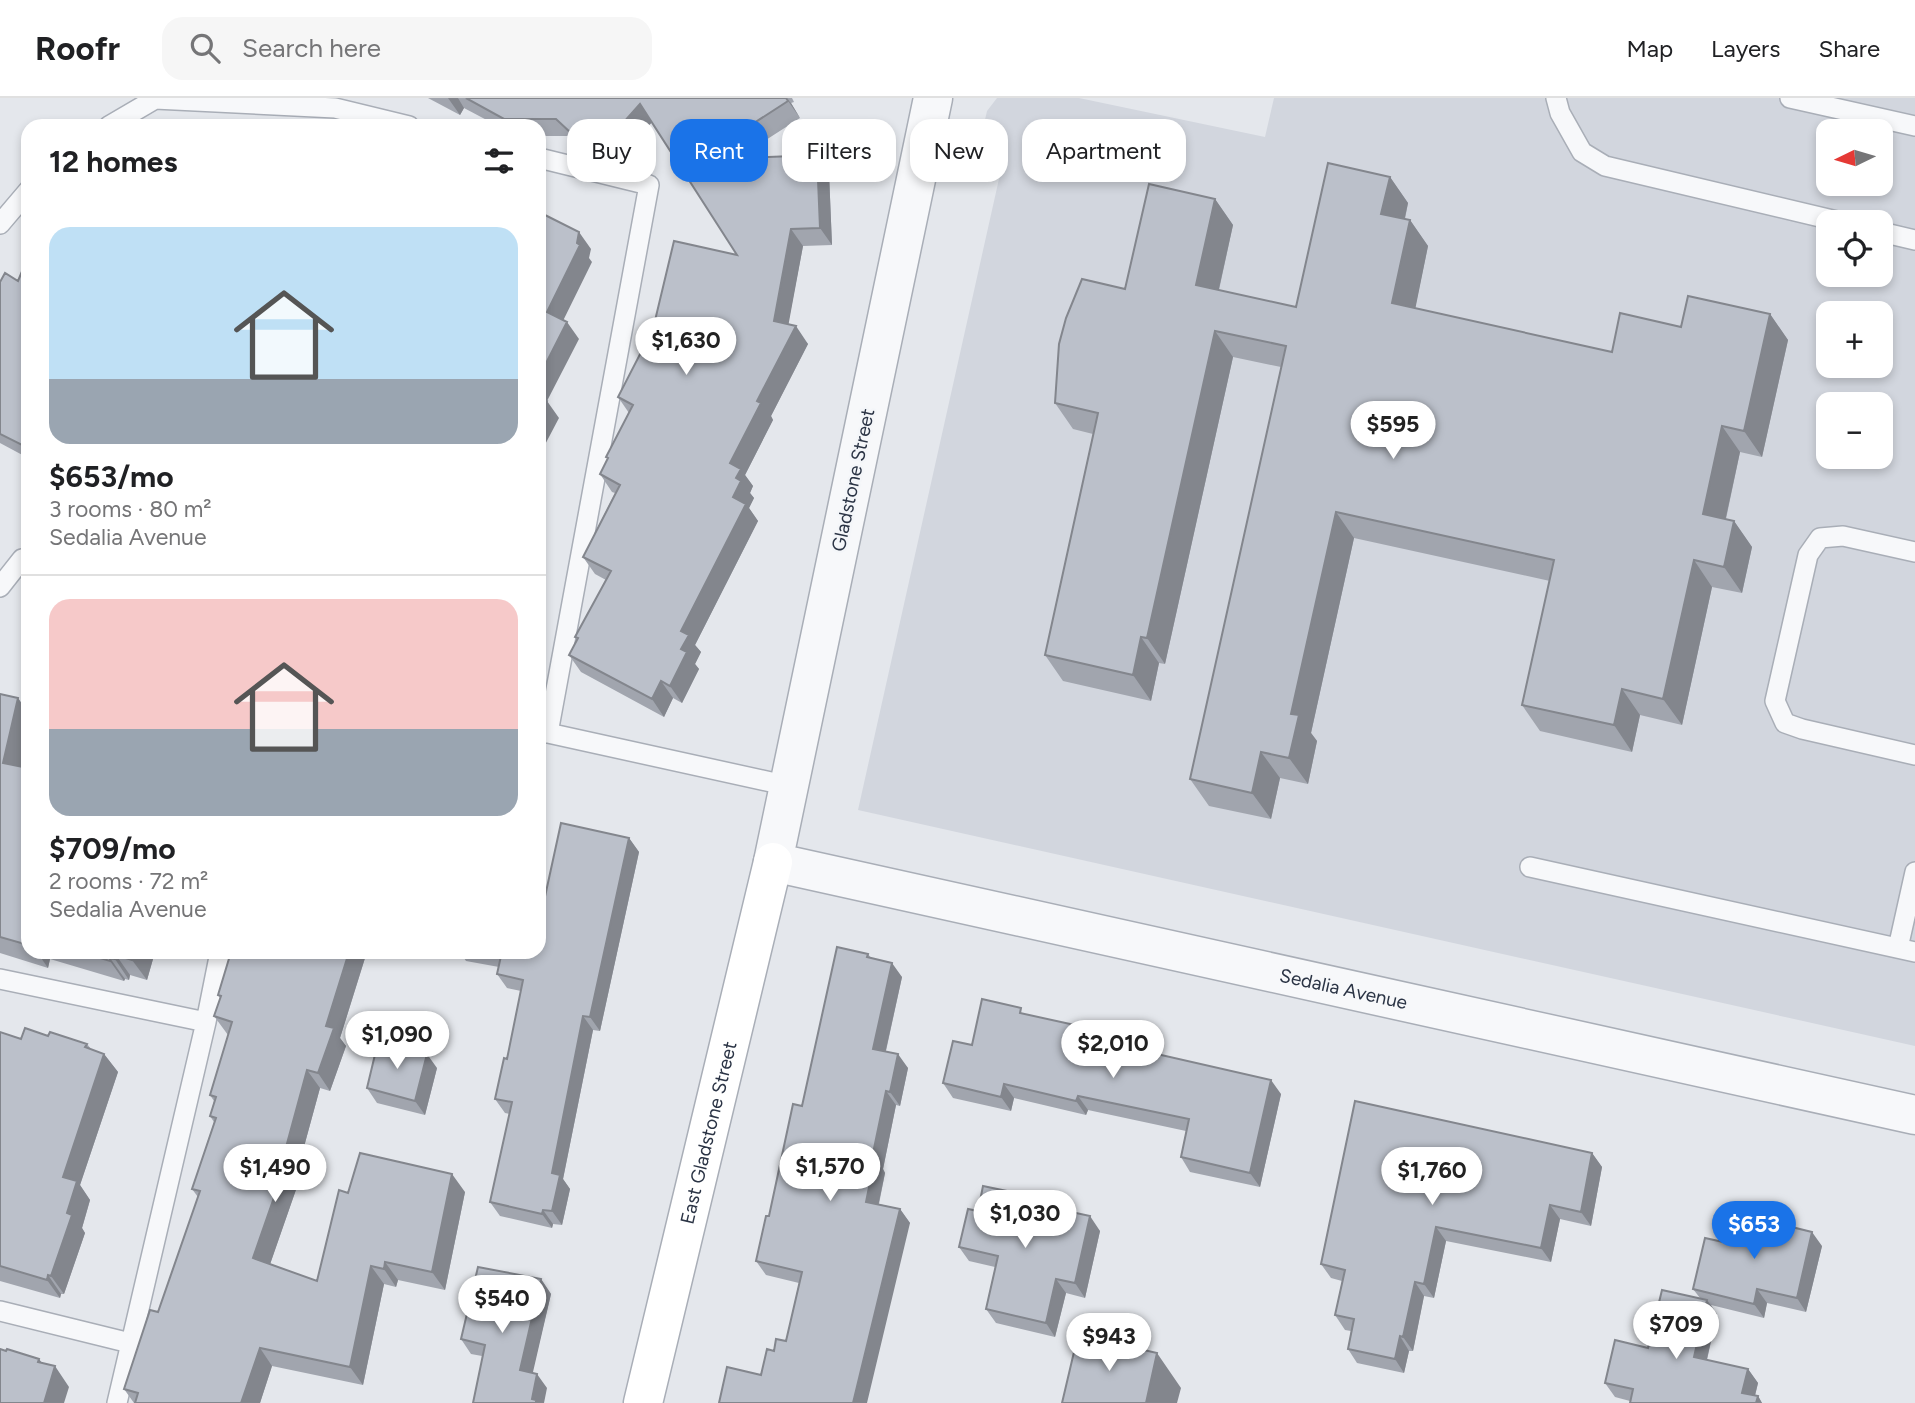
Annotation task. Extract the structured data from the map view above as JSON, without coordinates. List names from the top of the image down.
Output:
{
  "streets": {
    "street": ["Gladstone Street", "Sedalia Avenue", "East Gladstone Street"]
  },
  "crossings": [
    ["Gladstone Street", "Sedalia Avenue"],
    ["Gladstone Street", "East Gladstone Street"],
    ["Sedalia Avenue", "East Gladstone Street"]
  ],
  "north": "left",
  "page": {
    "header": "Roofr",
    "search": "Search here",
    "nav": ["Map", "Layers", "Share"],
    "map_buttons": ["+", "−"],
    "chip": [
      "Buy",
      "Rent",
      "Filters",
      "New",
      "Apartment"
    ],
    "heading": "12 homes",
    "list": [
      {
        "name": "$653/mo",
        "note": "3 rooms · 80 m² · Sedalia Avenue"
      },
      {
        "name": "$709/mo",
        "note": "2 rooms · 72 m² · Sedalia Avenue"
      }
    ],
    "price": [
      "$1,630",
      "$595",
      "$1,090",
      "$2,010",
      "$1,570",
      "$1,490",
      "$1,760",
      "$1,030",
      "$653",
      "$540",
      "$709",
      "$943"
    ]
  }
}
